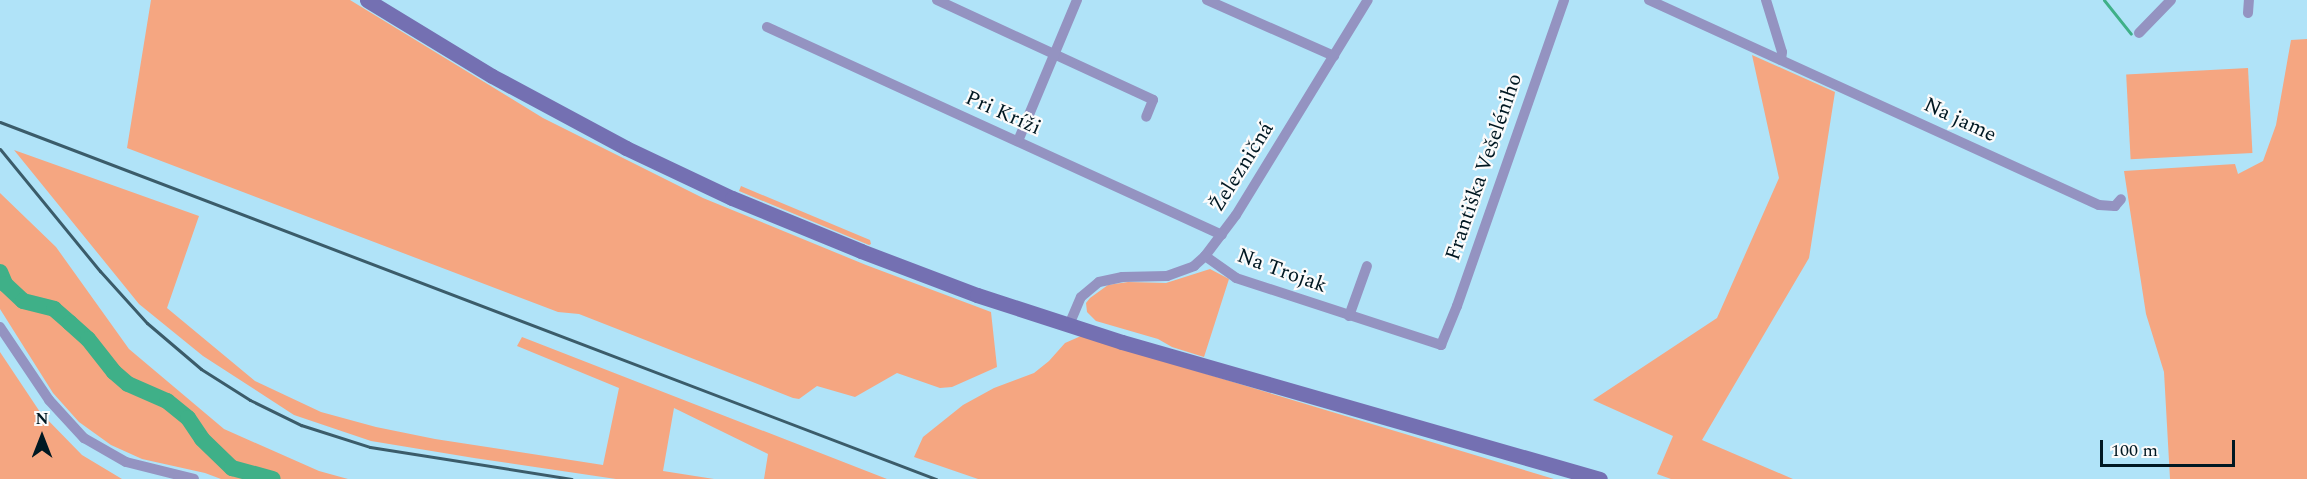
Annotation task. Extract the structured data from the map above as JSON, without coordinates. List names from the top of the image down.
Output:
{
  "streets": {
    "street": [
      "Pri Kríži",
      "Na jame",
      "Železničná",
      "Františka Vešeléniho",
      "Na Trojak"
    ]
  },
  "crossings": [
    ["Pri Kríži", "Železničná"],
    ["Železničná", "Na Trojak"],
    ["Františka Vešeléniho", "Na Trojak"]
  ],
  "scale_bar": "100 m",
  "north": "top"
}
